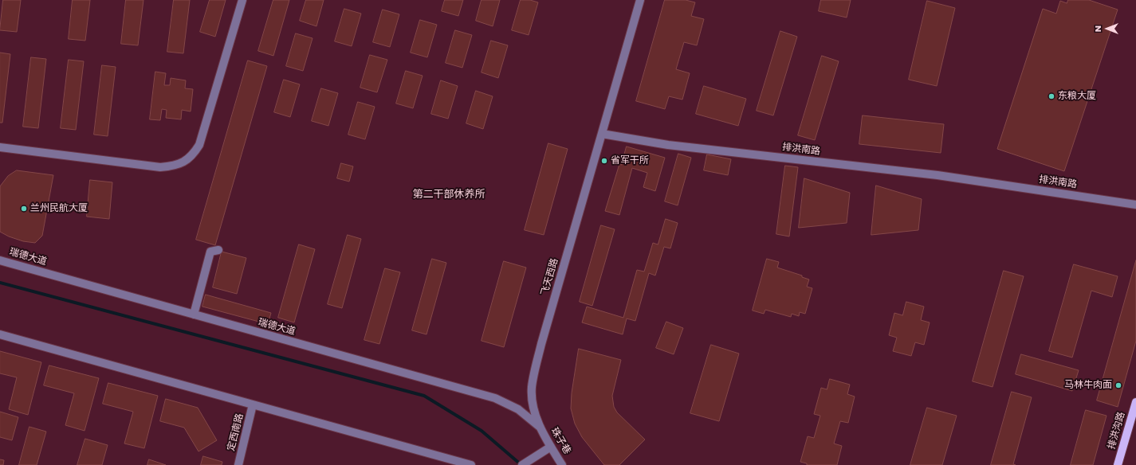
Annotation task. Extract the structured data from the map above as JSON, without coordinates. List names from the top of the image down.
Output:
{
  "streets": {
    "main road": ["排洪沟路"],
    "street": [
      "排洪南路",
      "瑞德大道",
      "飞天西路",
      "定西南路",
      "珠子巷"
    ]
  },
  "crossings": [
    ["排洪南路", "飞天西路"],
    ["瑞德大道", "飞天西路"],
    ["瑞德大道", "珠子巷"],
    ["飞天西路", "珠子巷"]
  ],
  "districts": ["第二干部休养所"],
  "places": [
    "东粮大厦",
    "省军干所",
    "兰州民航大厦",
    "马林牛肉面"
  ],
  "north": "left"
}
